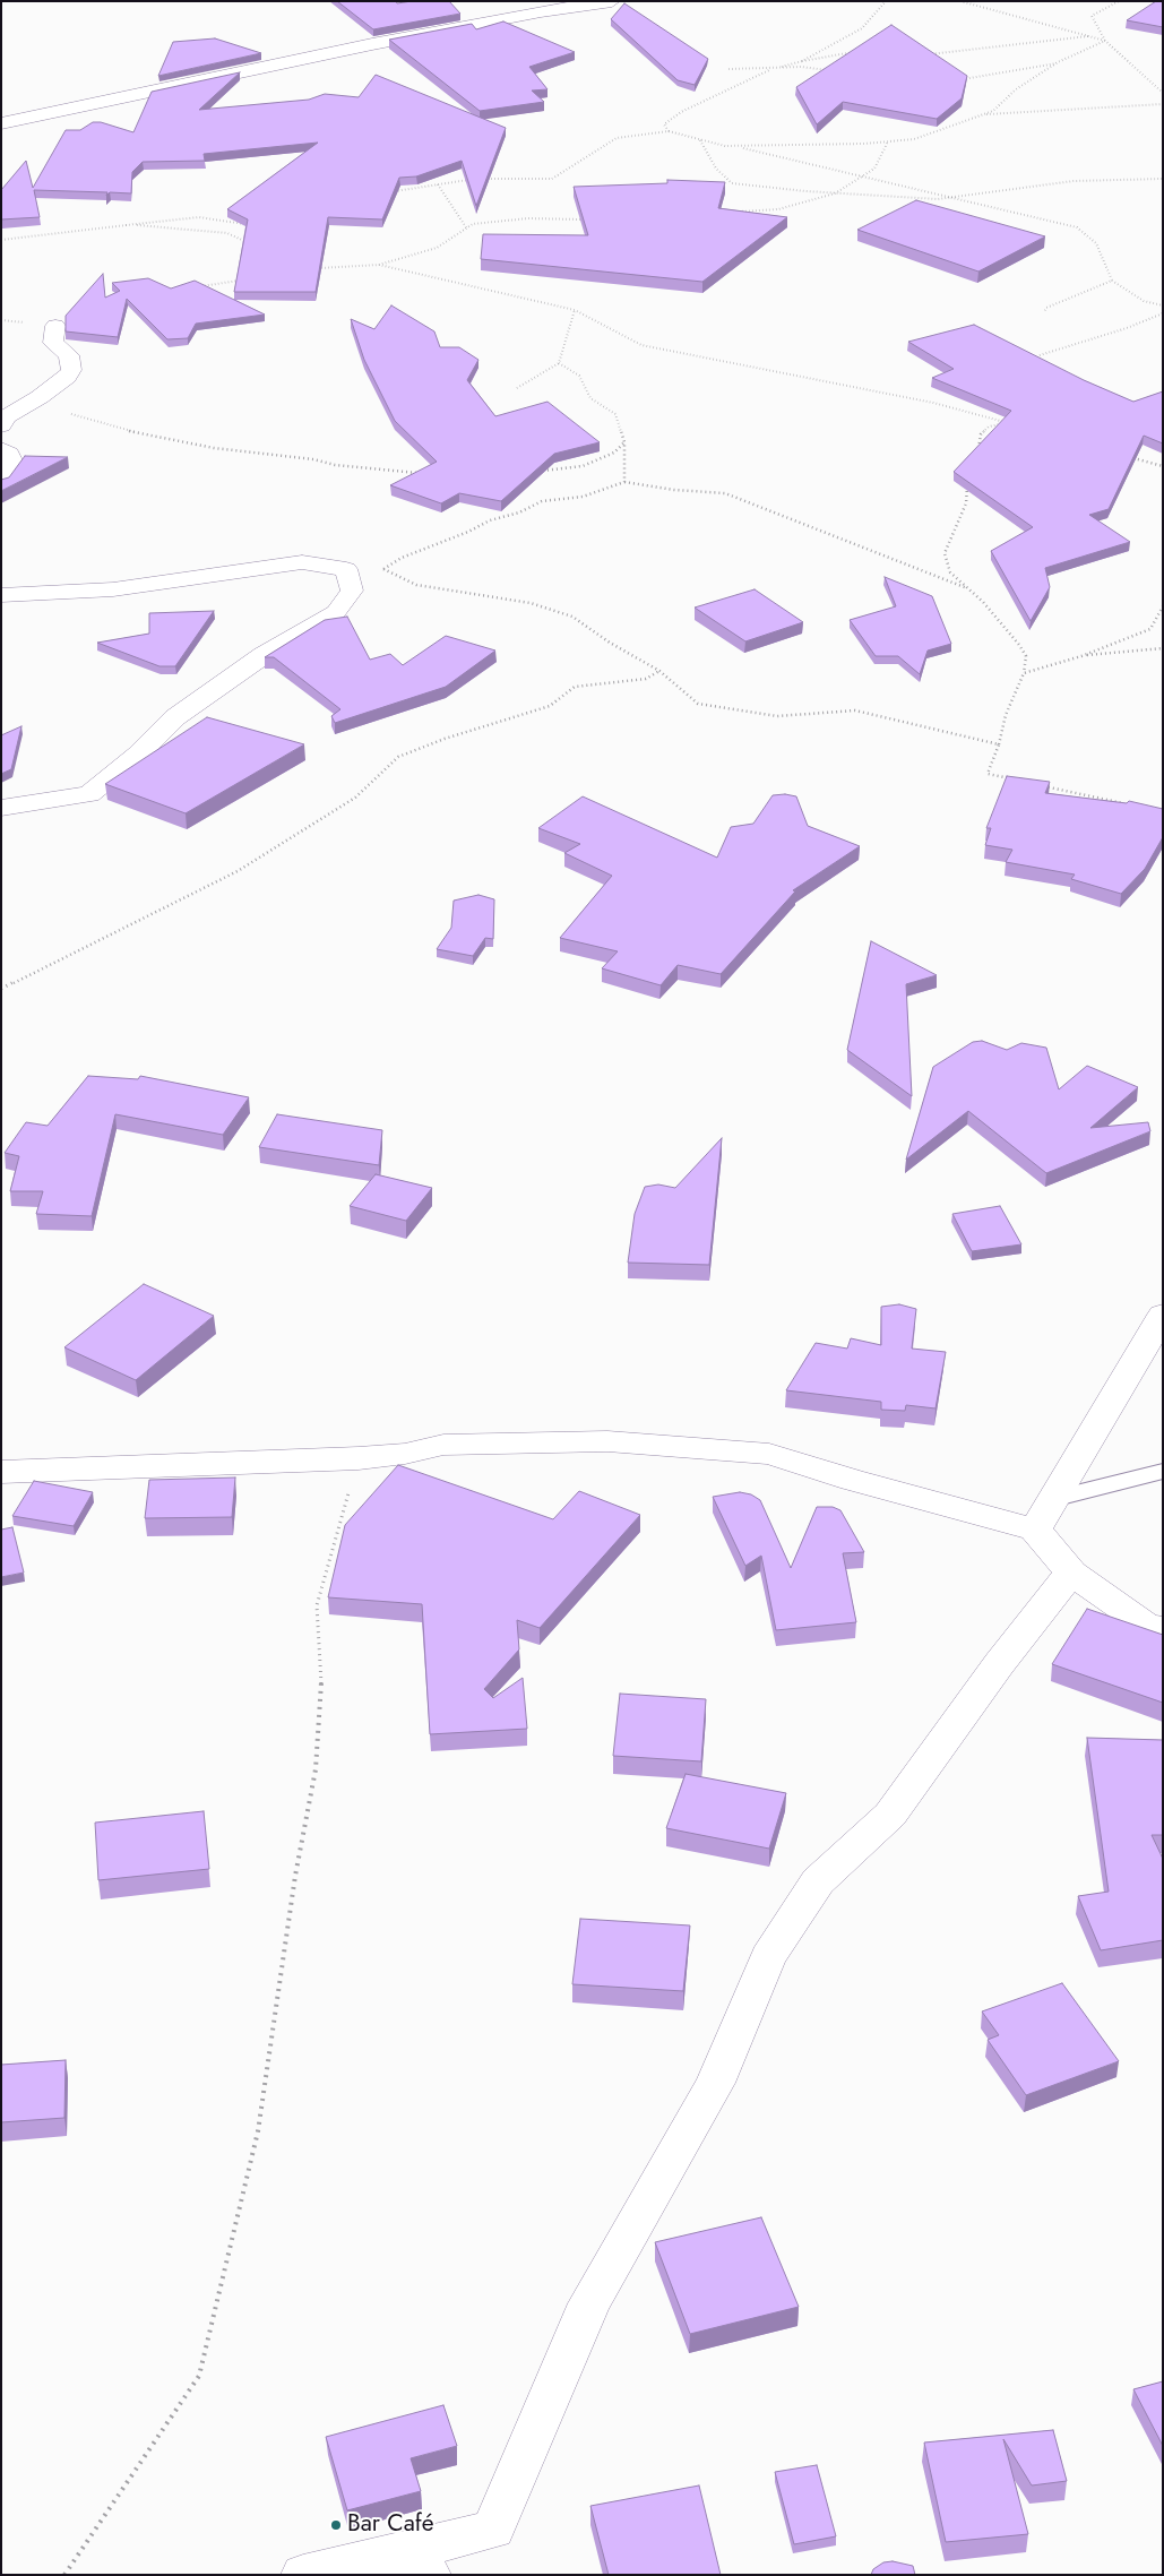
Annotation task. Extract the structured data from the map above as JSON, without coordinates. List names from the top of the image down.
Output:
{
  "places": ["Bar Café"]
}
